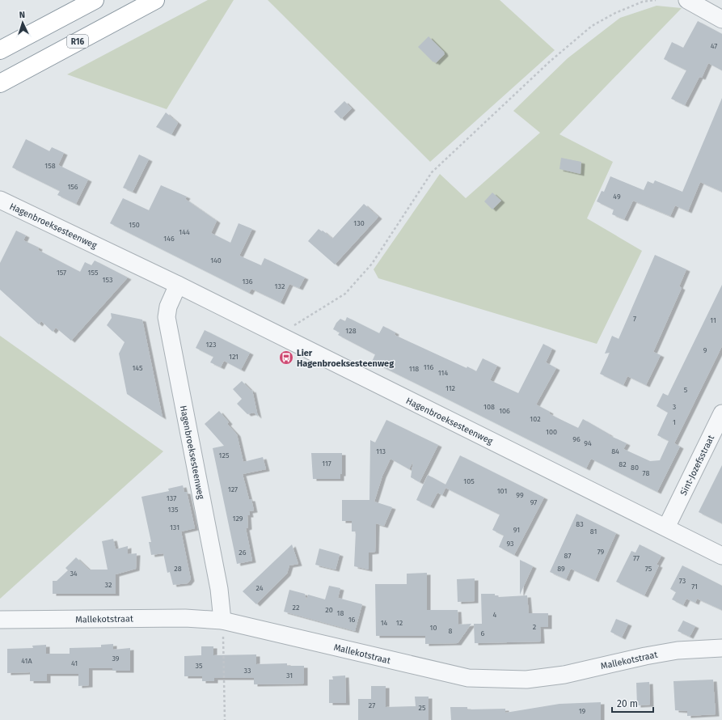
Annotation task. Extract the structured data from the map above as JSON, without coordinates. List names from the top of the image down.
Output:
{
  "streets": {
    "highway": ["R16"],
    "street": ["Hagenbroeksesteenweg", "Sint-Jozefsstraat", "Mallekotstraat"]
  },
  "crossings": [
    ["Hagenbroeksesteenweg", "Sint-Jozefsstraat"],
    ["Hagenbroeksesteenweg", "Mallekotstraat"]
  ],
  "places": {
    "bus stop": ["Lier Hagenbroeksesteenweg"]
  },
  "house_numbers": [
    "47",
    "158",
    "156",
    "49",
    "130",
    "150",
    "144",
    "146",
    "140",
    "157",
    "155",
    "153",
    "136",
    "132",
    "7",
    "11",
    "128",
    "123",
    "9",
    "121",
    "116",
    "145",
    "118",
    "114",
    "112",
    "5",
    "108",
    "3",
    "106",
    "102",
    "1",
    "100",
    "96",
    "94",
    "113",
    "84",
    "125",
    "117",
    "82",
    "80",
    "78",
    "105",
    "127",
    "101",
    "99",
    "137",
    "97",
    "135",
    "129",
    "83",
    "131",
    "91",
    "81",
    "93",
    "79",
    "26",
    "87",
    "77",
    "28",
    "89",
    "75",
    "34",
    "73",
    "32",
    "71",
    "24",
    "22",
    "20",
    "18",
    "4",
    "16",
    "14",
    "12",
    "2",
    "10",
    "8",
    "6",
    "39",
    "41A",
    "41",
    "35",
    "33",
    "31",
    "27",
    "25",
    "19"
  ],
  "scale_bar": "20 m",
  "north": "top"
}
